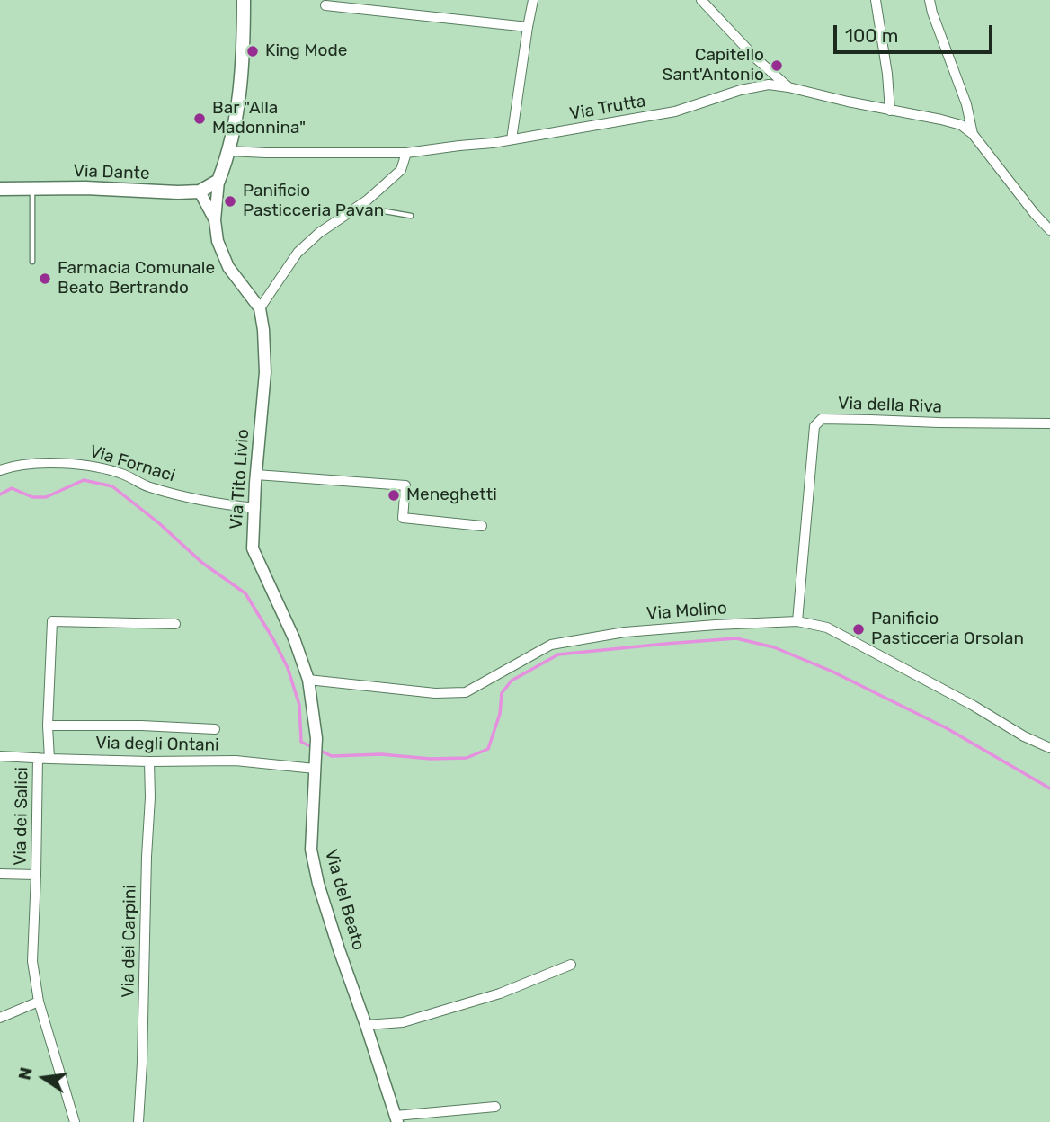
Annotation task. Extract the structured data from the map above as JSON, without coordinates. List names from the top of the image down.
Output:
{
  "streets": {
    "main road": ["Via Dante"],
    "street": [
      "Via Trutta",
      "Via della Riva",
      "Via Fornaci",
      "Via Tito Livio",
      "Via Molino",
      "Via degli Ontani",
      "Via dei Salici",
      "Via del Beato",
      "Via dei Carpini"
    ]
  },
  "crossings": [
    ["Via della Riva", "Via Molino"],
    ["Via Fornaci", "Via Tito Livio"],
    ["Via Tito Livio", "Via Molino"],
    ["Via Tito Livio", "Via del Beato"],
    ["Via Molino", "Via del Beato"],
    ["Via degli Ontani", "Via dei Salici"],
    ["Via degli Ontani", "Via del Beato"],
    ["Via degli Ontani", "Via dei Carpini"]
  ],
  "places": [
    "King Mode",
    "Capitello Sant'Antonio",
    "Bar \"Alla Madonnina\"",
    "Panificio Pasticceria Pavan",
    "Farmacia Comunale Beato Bertrando",
    "Meneghetti",
    "Panificio Pasticceria Orsolan"
  ],
  "scale_bar": "100 m",
  "north": "left"
}
